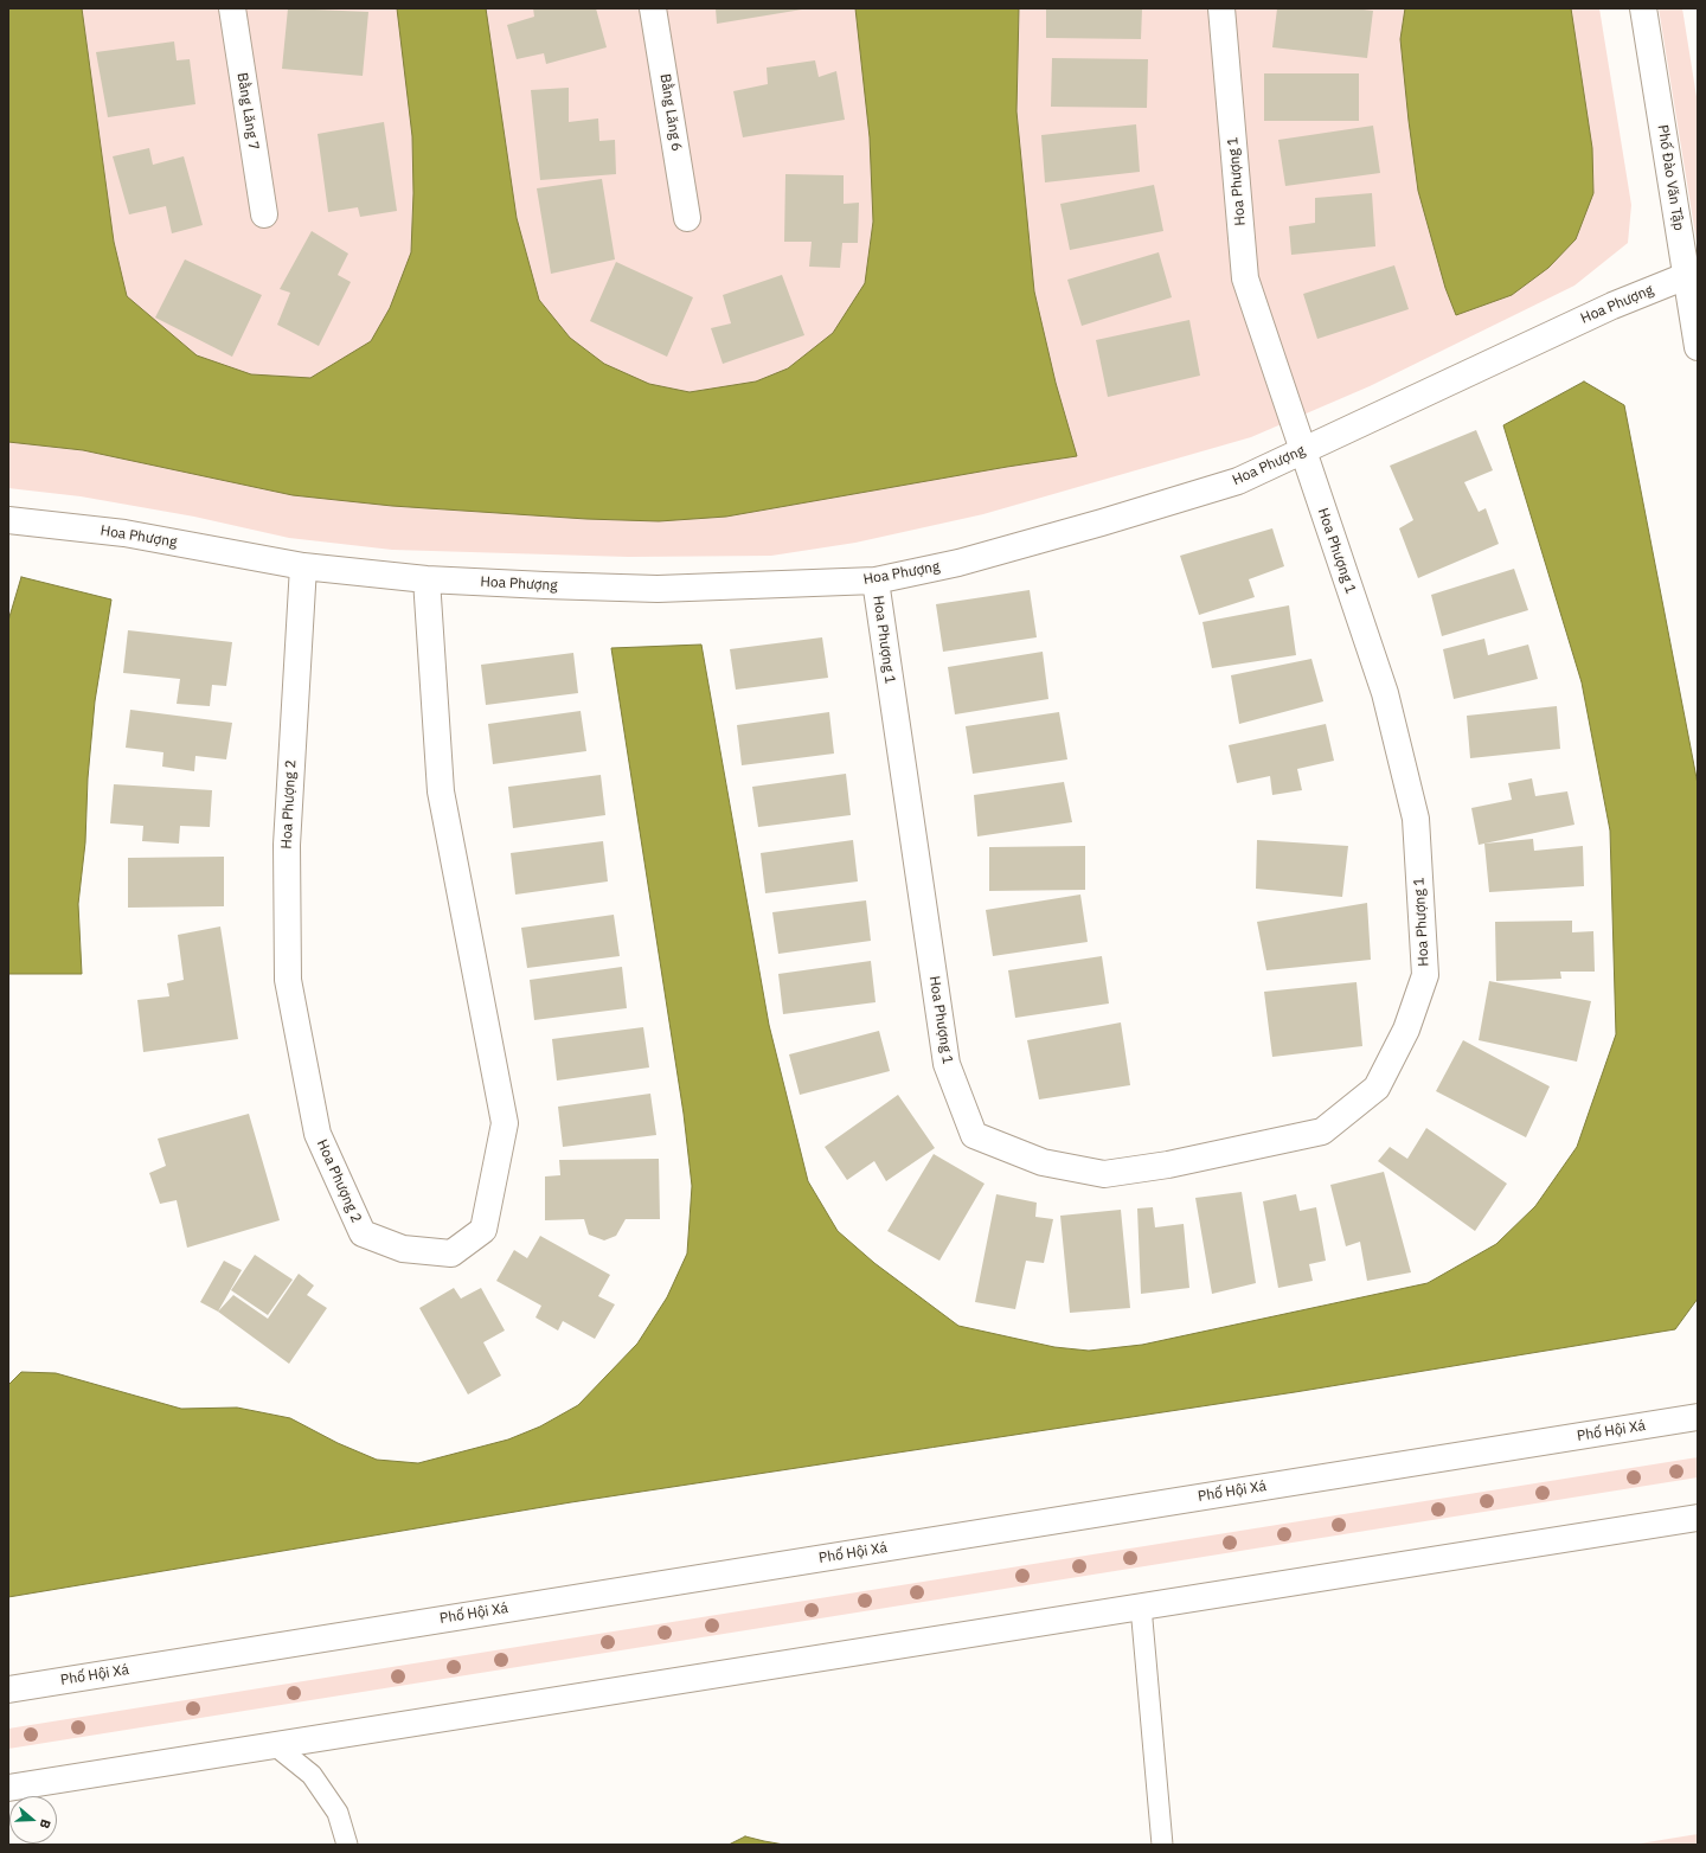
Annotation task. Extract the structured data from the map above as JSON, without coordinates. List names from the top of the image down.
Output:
{
  "streets": {
    "street": [
      "Bằng Lăng 7",
      "Bằng Lăng 6",
      "Phố Đào Văn Tập",
      "Hoa Phượng 1",
      "Hoa Phượng",
      "Hoa Phượng 2",
      "Phố Hội Xá"
    ]
  },
  "crossings": [
    ["Phố Đào Văn Tập", "Hoa Phượng"],
    ["Hoa Phượng 1", "Hoa Phượng"],
    ["Hoa Phượng", "Hoa Phượng 2"]
  ],
  "north": "right"
}
